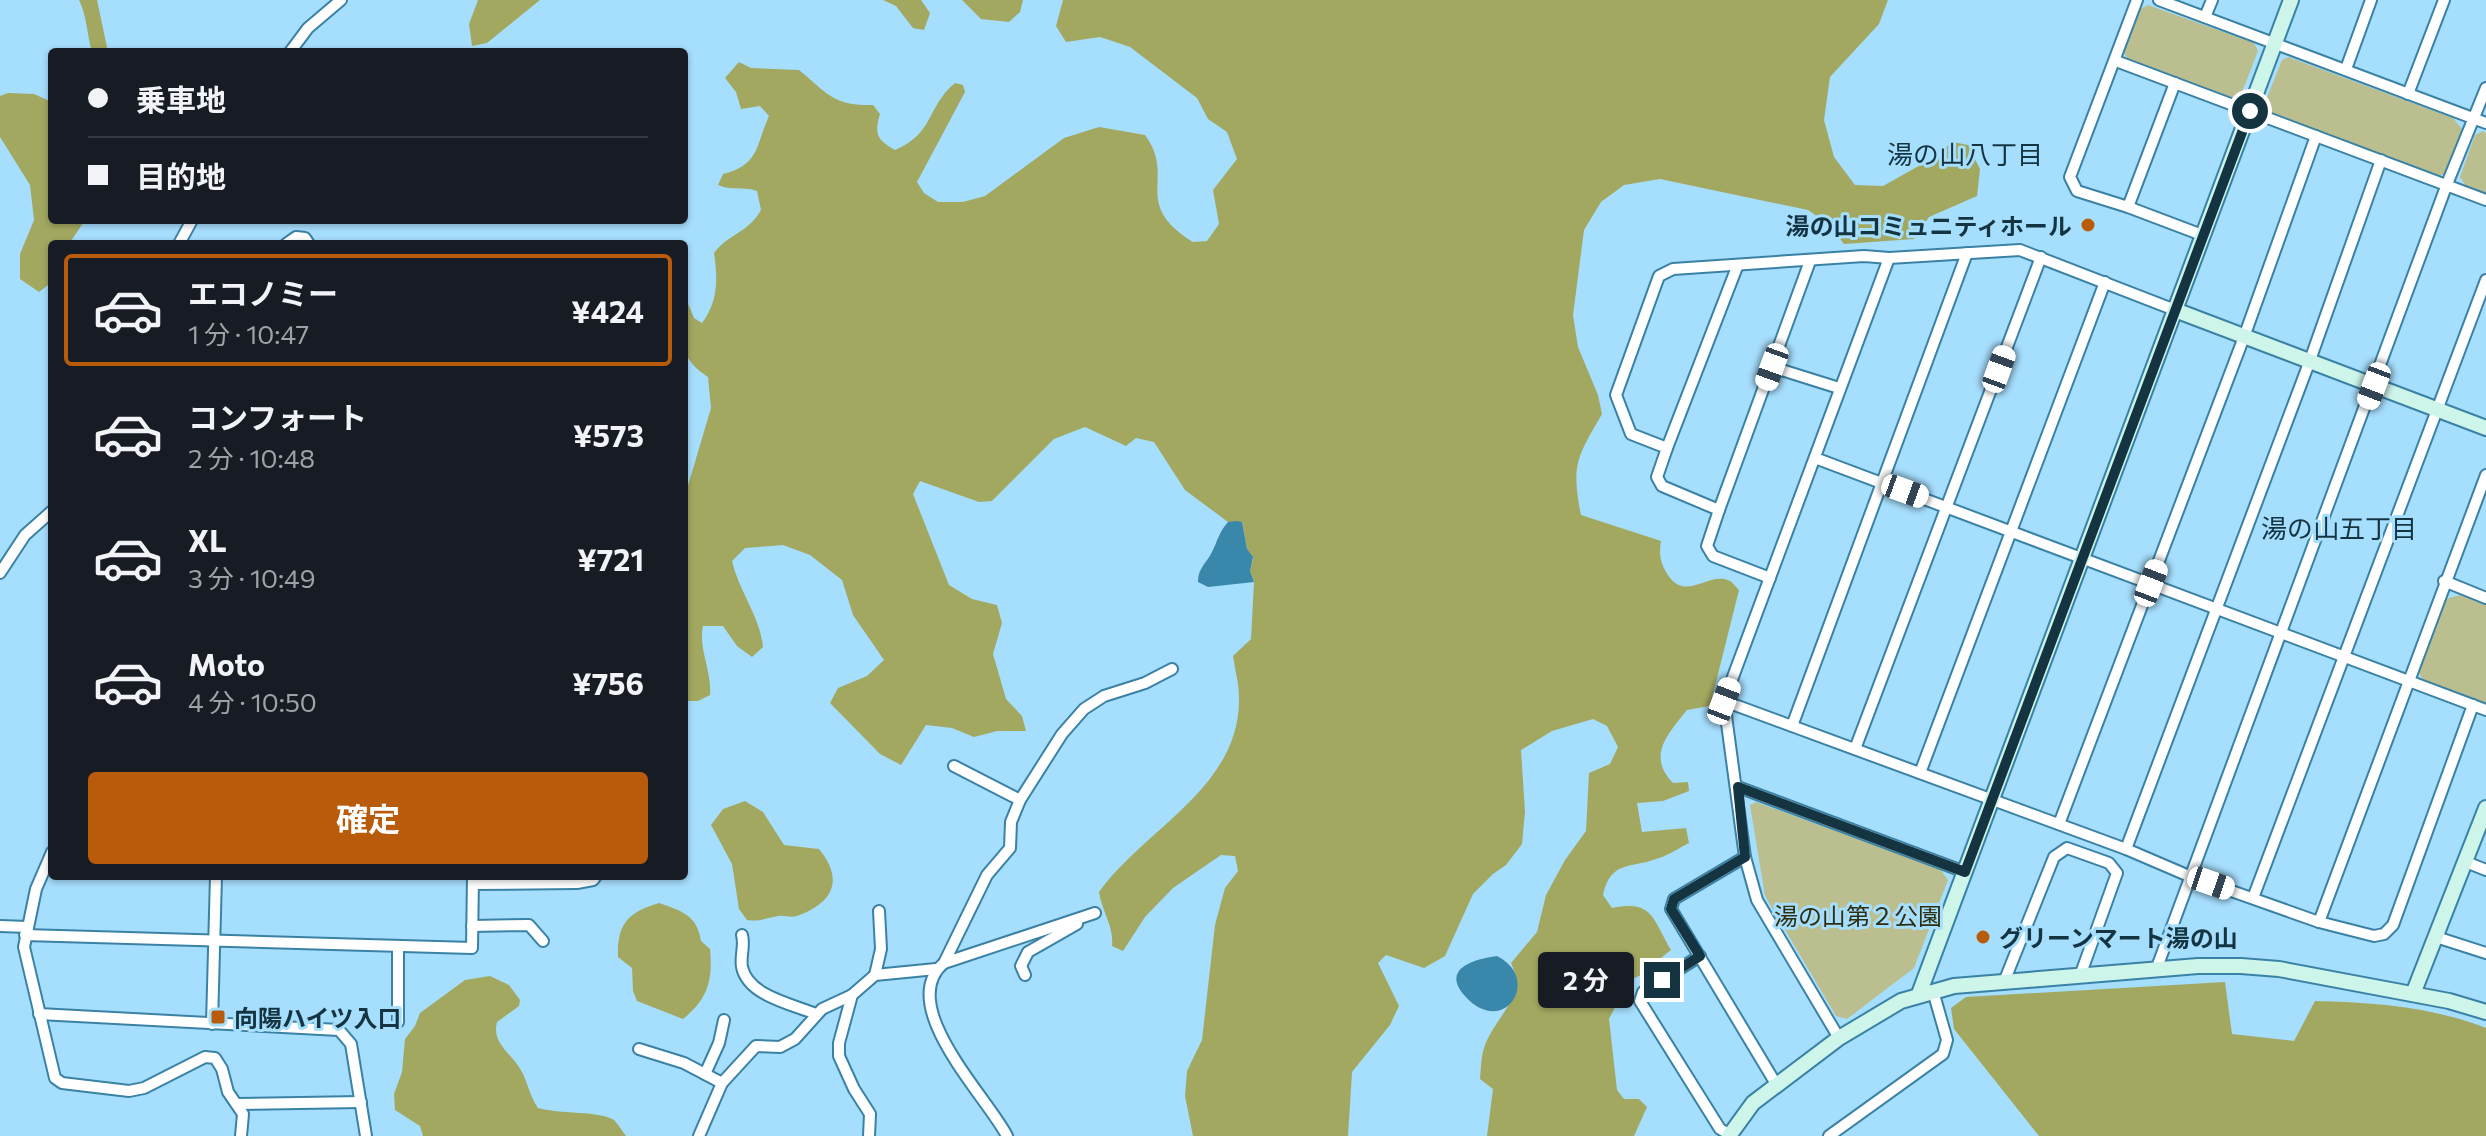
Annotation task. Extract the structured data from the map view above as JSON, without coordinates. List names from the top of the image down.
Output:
{
  "districts": ["湯の山八丁目", "湯の山五丁目"],
  "parks": ["湯の山第２公園"],
  "places": {
    "other": ["湯の山コミュニティホール", "グリーンマート湯の山"],
    "transit": ["向陽ハイツ入口"]
  },
  "page": {
    "banner": ["乗車地", "目的地"],
    "list": [
      {
        "name": "エコノミー",
        "note": "1 分 · 10:47",
        "value": "¥424"
      },
      {
        "name": "コンフォート",
        "note": "2 分 · 10:48",
        "value": "¥573"
      },
      {
        "name": "XL",
        "note": "3 分 · 10:49",
        "value": "¥721"
      },
      {
        "name": "Moto",
        "note": "4 分 · 10:50",
        "value": "¥756"
      }
    ],
    "buttons": "確定",
    "bubble": "2 分"
  }
}
